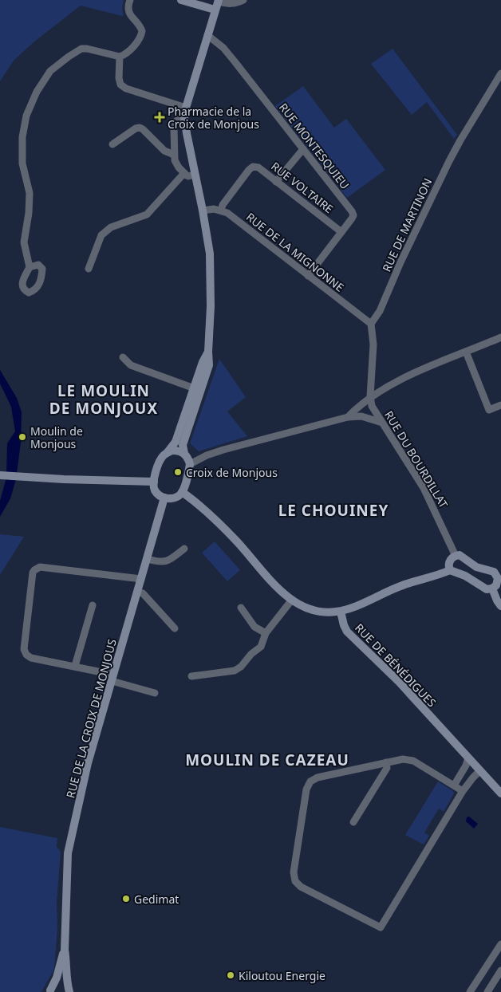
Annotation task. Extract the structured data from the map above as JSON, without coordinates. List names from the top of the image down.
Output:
{
  "streets": {
    "main road": ["RUE DE BÉNÉDIGUES", "RUE DE LA CROIX DE MONJOUS"],
    "street": [
      "RUE MONTESQUIEU",
      "RUE VOLTAIRE",
      "RUE DE MARTINON",
      "RUE DE LA MIGNONNE",
      "RUE DU BOURDILLAT"
    ]
  },
  "crossings": [
    ["RUE MONTESQUIEU", "RUE VOLTAIRE"],
    ["RUE MONTESQUIEU", "RUE DE LA MIGNONNE"],
    ["RUE VOLTAIRE", "RUE DE LA MIGNONNE"],
    ["RUE DE MARTINON", "RUE DE LA MIGNONNE"]
  ],
  "districts": ["LE MOULIN DE MONJOUX", "LE CHOUINEY", "MOULIN DE CAZEAU"],
  "places": {
    "health": ["Pharmacie de la Croix de Monjous"],
    "other": [
      "Moulin de Monjous",
      "Croix de Monjous",
      "Gedimat",
      "Kiloutou Energie"
    ]
  }
}
